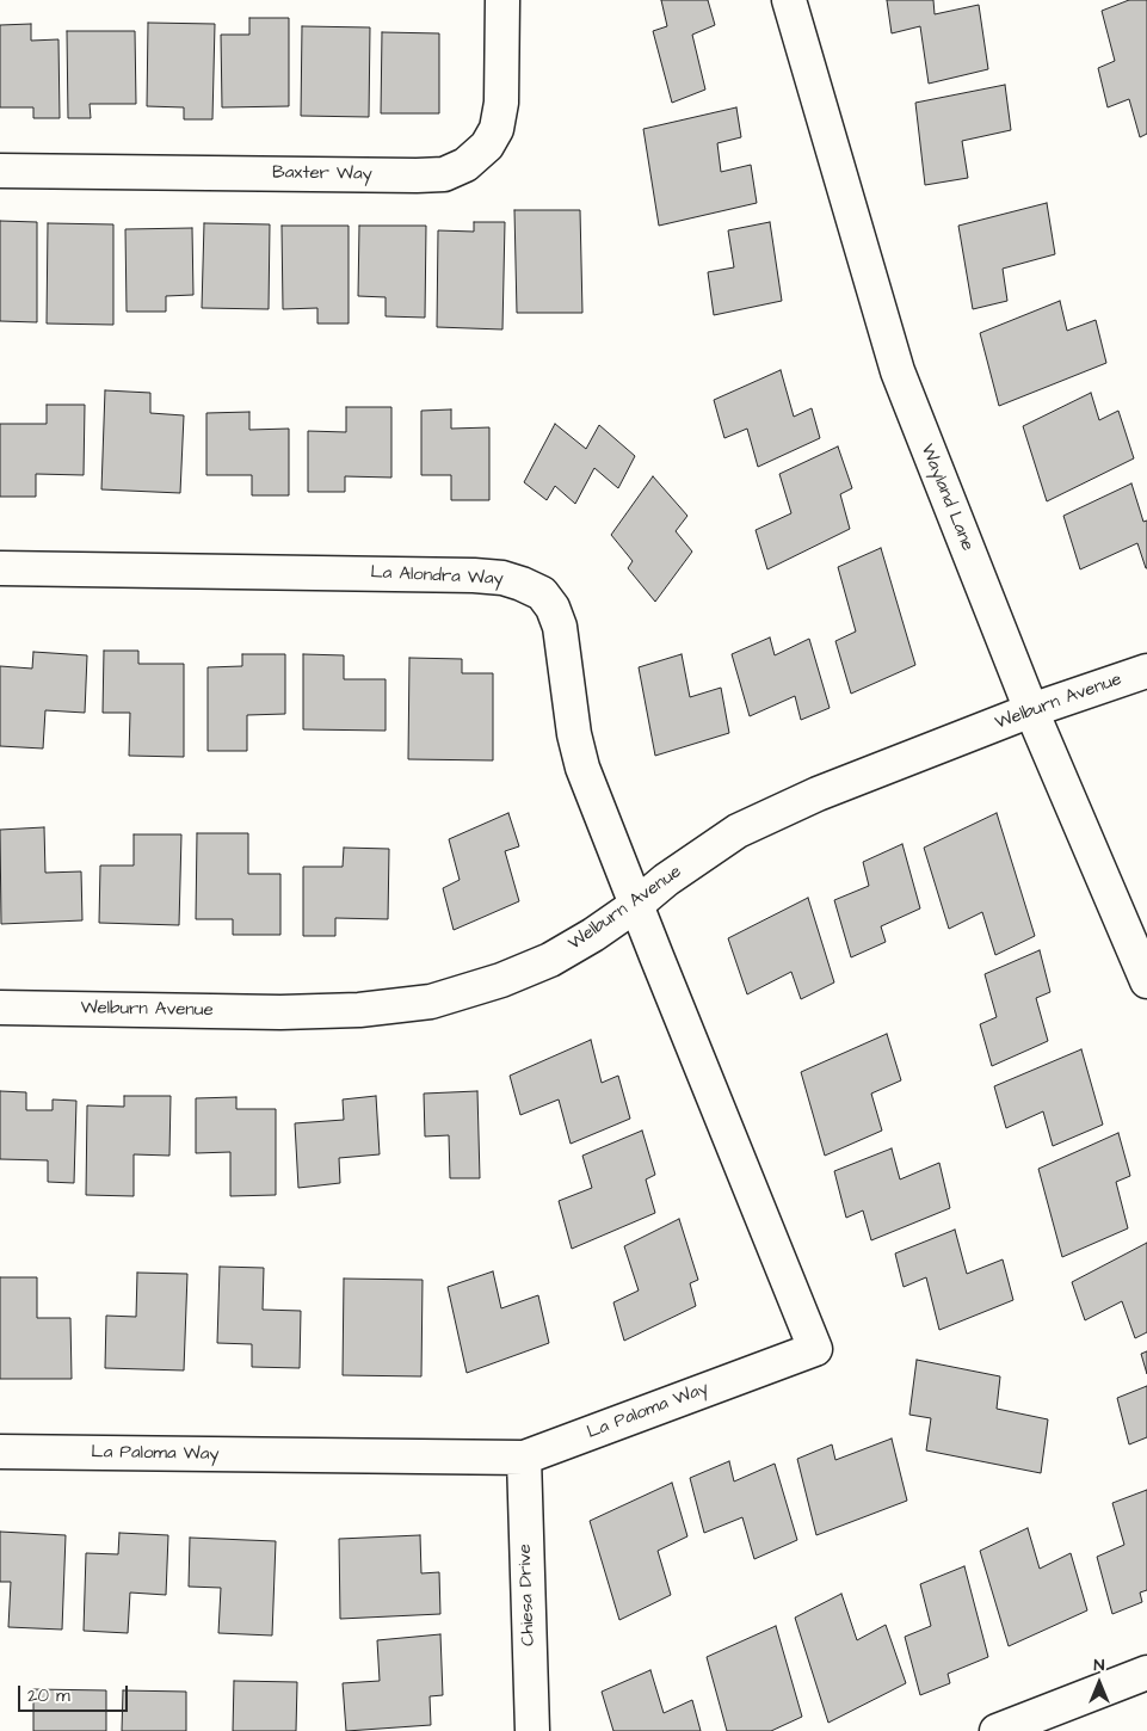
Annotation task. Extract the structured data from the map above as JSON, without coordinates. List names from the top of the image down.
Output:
{
  "streets": {
    "street": [
      "Baxter Way",
      "Wayland Lane",
      "La Alondra Way",
      "Welburn Avenue",
      "La Paloma Way",
      "Chiesa Drive"
    ]
  },
  "crossings": [
    ["Wayland Lane", "Welburn Avenue"],
    ["La Alondra Way", "Welburn Avenue"],
    ["La Alondra Way", "La Paloma Way"],
    ["Welburn Avenue", "La Paloma Way"],
    ["La Paloma Way", "Chiesa Drive"]
  ],
  "scale_bar": "20 m",
  "north": "top"
}
